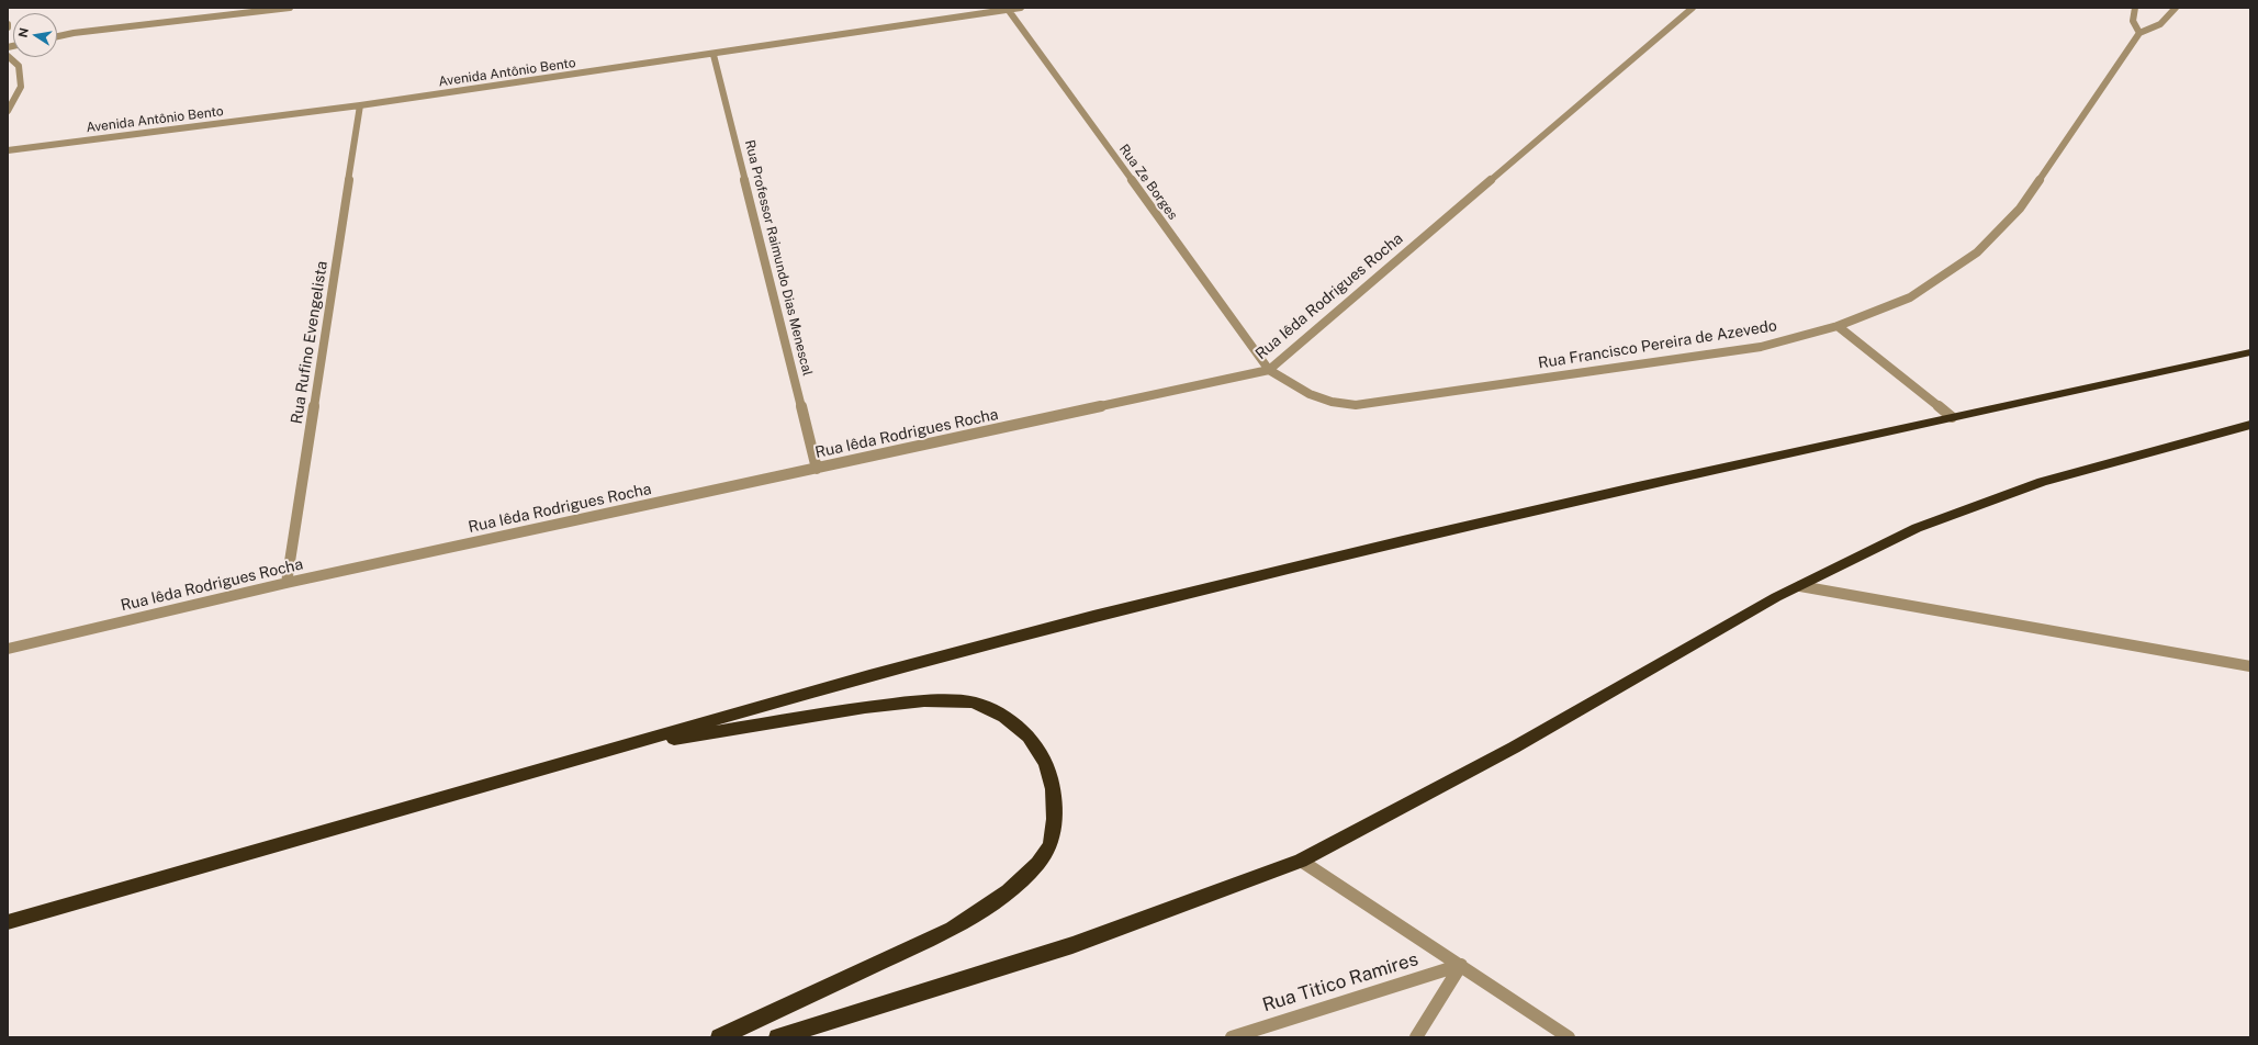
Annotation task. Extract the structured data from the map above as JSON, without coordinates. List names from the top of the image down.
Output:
{
  "streets": {
    "street": [
      "Avenida Antônio Bento",
      "Rua Ze Borges",
      "Rua Professor Raimundo Dias Menescal",
      "Rua Iêda Rodrigues Rocha",
      "Rua Rufino Evengelista",
      "Rua Francisco Pereira de Azevedo",
      "Rua Titico Ramires"
    ]
  },
  "crossings": [
    ["Avenida Antônio Bento", "Rua Ze Borges"],
    ["Avenida Antônio Bento", "Rua Professor Raimundo Dias Menescal"],
    ["Avenida Antônio Bento", "Rua Rufino Evengelista"],
    ["Rua Ze Borges", "Rua Iêda Rodrigues Rocha"],
    ["Rua Ze Borges", "Rua Francisco Pereira de Azevedo"],
    ["Rua Professor Raimundo Dias Menescal", "Rua Iêda Rodrigues Rocha"],
    ["Rua Iêda Rodrigues Rocha", "Rua Rufino Evengelista"],
    ["Rua Iêda Rodrigues Rocha", "Rua Francisco Pereira de Azevedo"]
  ],
  "north": "left"
}
